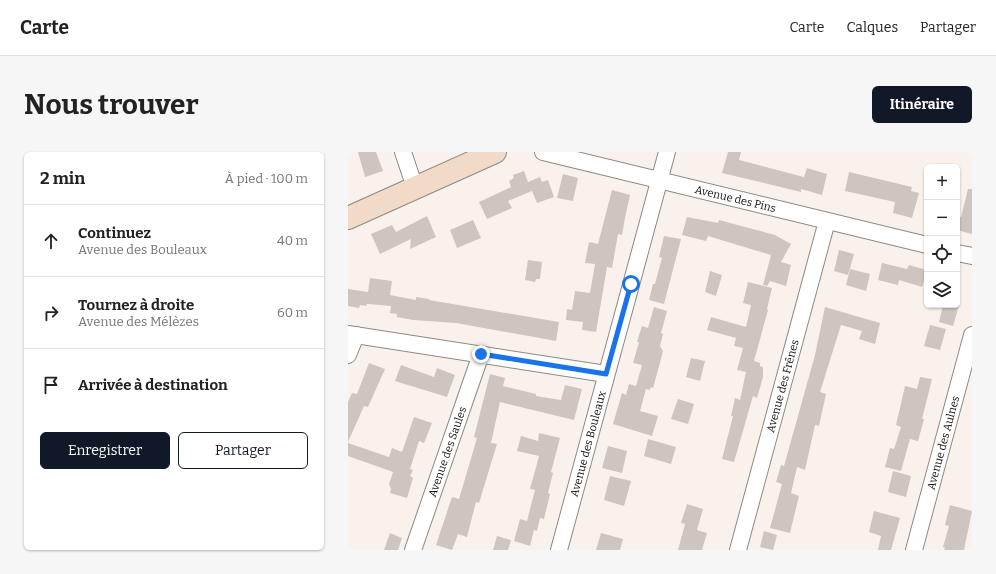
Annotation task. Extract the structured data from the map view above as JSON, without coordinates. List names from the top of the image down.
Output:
{
  "streets": {
    "street": [
      "Avenue des Pins",
      "Avenue des Frênes",
      "Avenue des Aulnes",
      "Avenue des Bouleaux",
      "Avenue des Saules"
    ]
  },
  "crossings": [
    ["Avenue des Pins", "Avenue des Frênes"],
    ["Avenue des Pins", "Avenue des Bouleaux"]
  ],
  "page": {
    "header": "Carte",
    "nav": ["Carte", "Calques", "Partager"],
    "buttons": [
      "Itinéraire",
      ["Enregistrer", "Partager"]
    ],
    "title": "Nous trouver",
    "heading": ["2 min", "À pied · 100 m"],
    "map_buttons": ["+", "−"],
    "list": [
      ["Continuez", "Avenue des Bouleaux", "40 m"],
      ["Tournez à droite", "Avenue des Mélèzes", "60 m"],
      "Arrivée à destination"
    ]
  }
}
